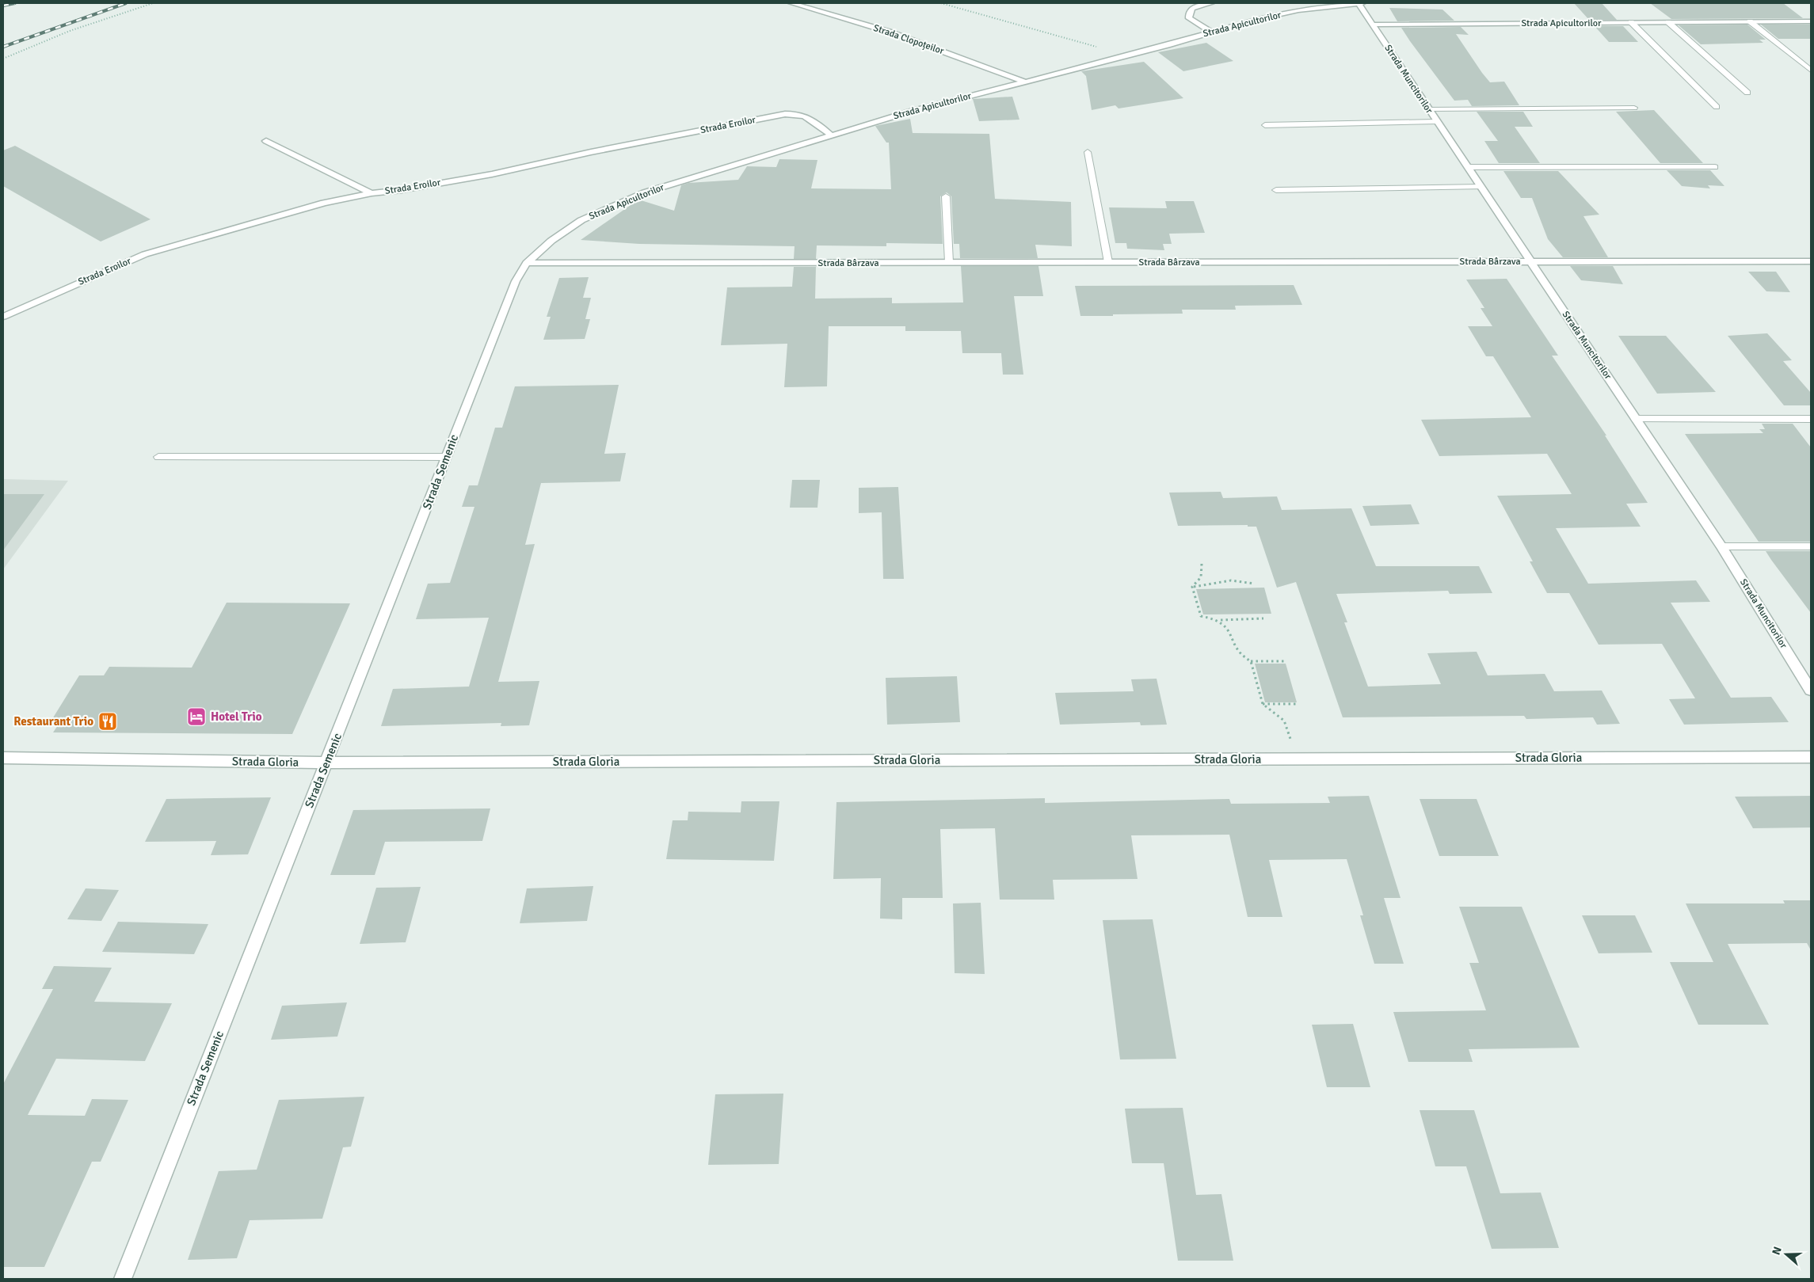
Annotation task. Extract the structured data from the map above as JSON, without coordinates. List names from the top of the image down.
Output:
{
  "streets": {
    "street": [
      "Strada Apicultorilor",
      "Strada Clopoțeilor",
      "Strada Muncitorilor",
      "Strada Eroilor",
      "Strada Bârzava",
      "Strada Semenic",
      "Strada Gloria"
    ]
  },
  "crossings": [
    ["Strada Apicultorilor", "Strada Clopoțeilor"],
    ["Strada Apicultorilor", "Strada Muncitorilor"],
    ["Strada Apicultorilor", "Strada Eroilor"],
    ["Strada Apicultorilor", "Strada Bârzava"],
    ["Strada Apicultorilor", "Strada Semenic"],
    ["Strada Muncitorilor", "Strada Bârzava"],
    ["Strada Bârzava", "Strada Semenic"],
    ["Strada Semenic", "Strada Gloria"]
  ],
  "places": {
    "hotel": ["Hotel Trio"],
    "restaurant": ["Restaurant Trio"]
  },
  "north": "left"
}
